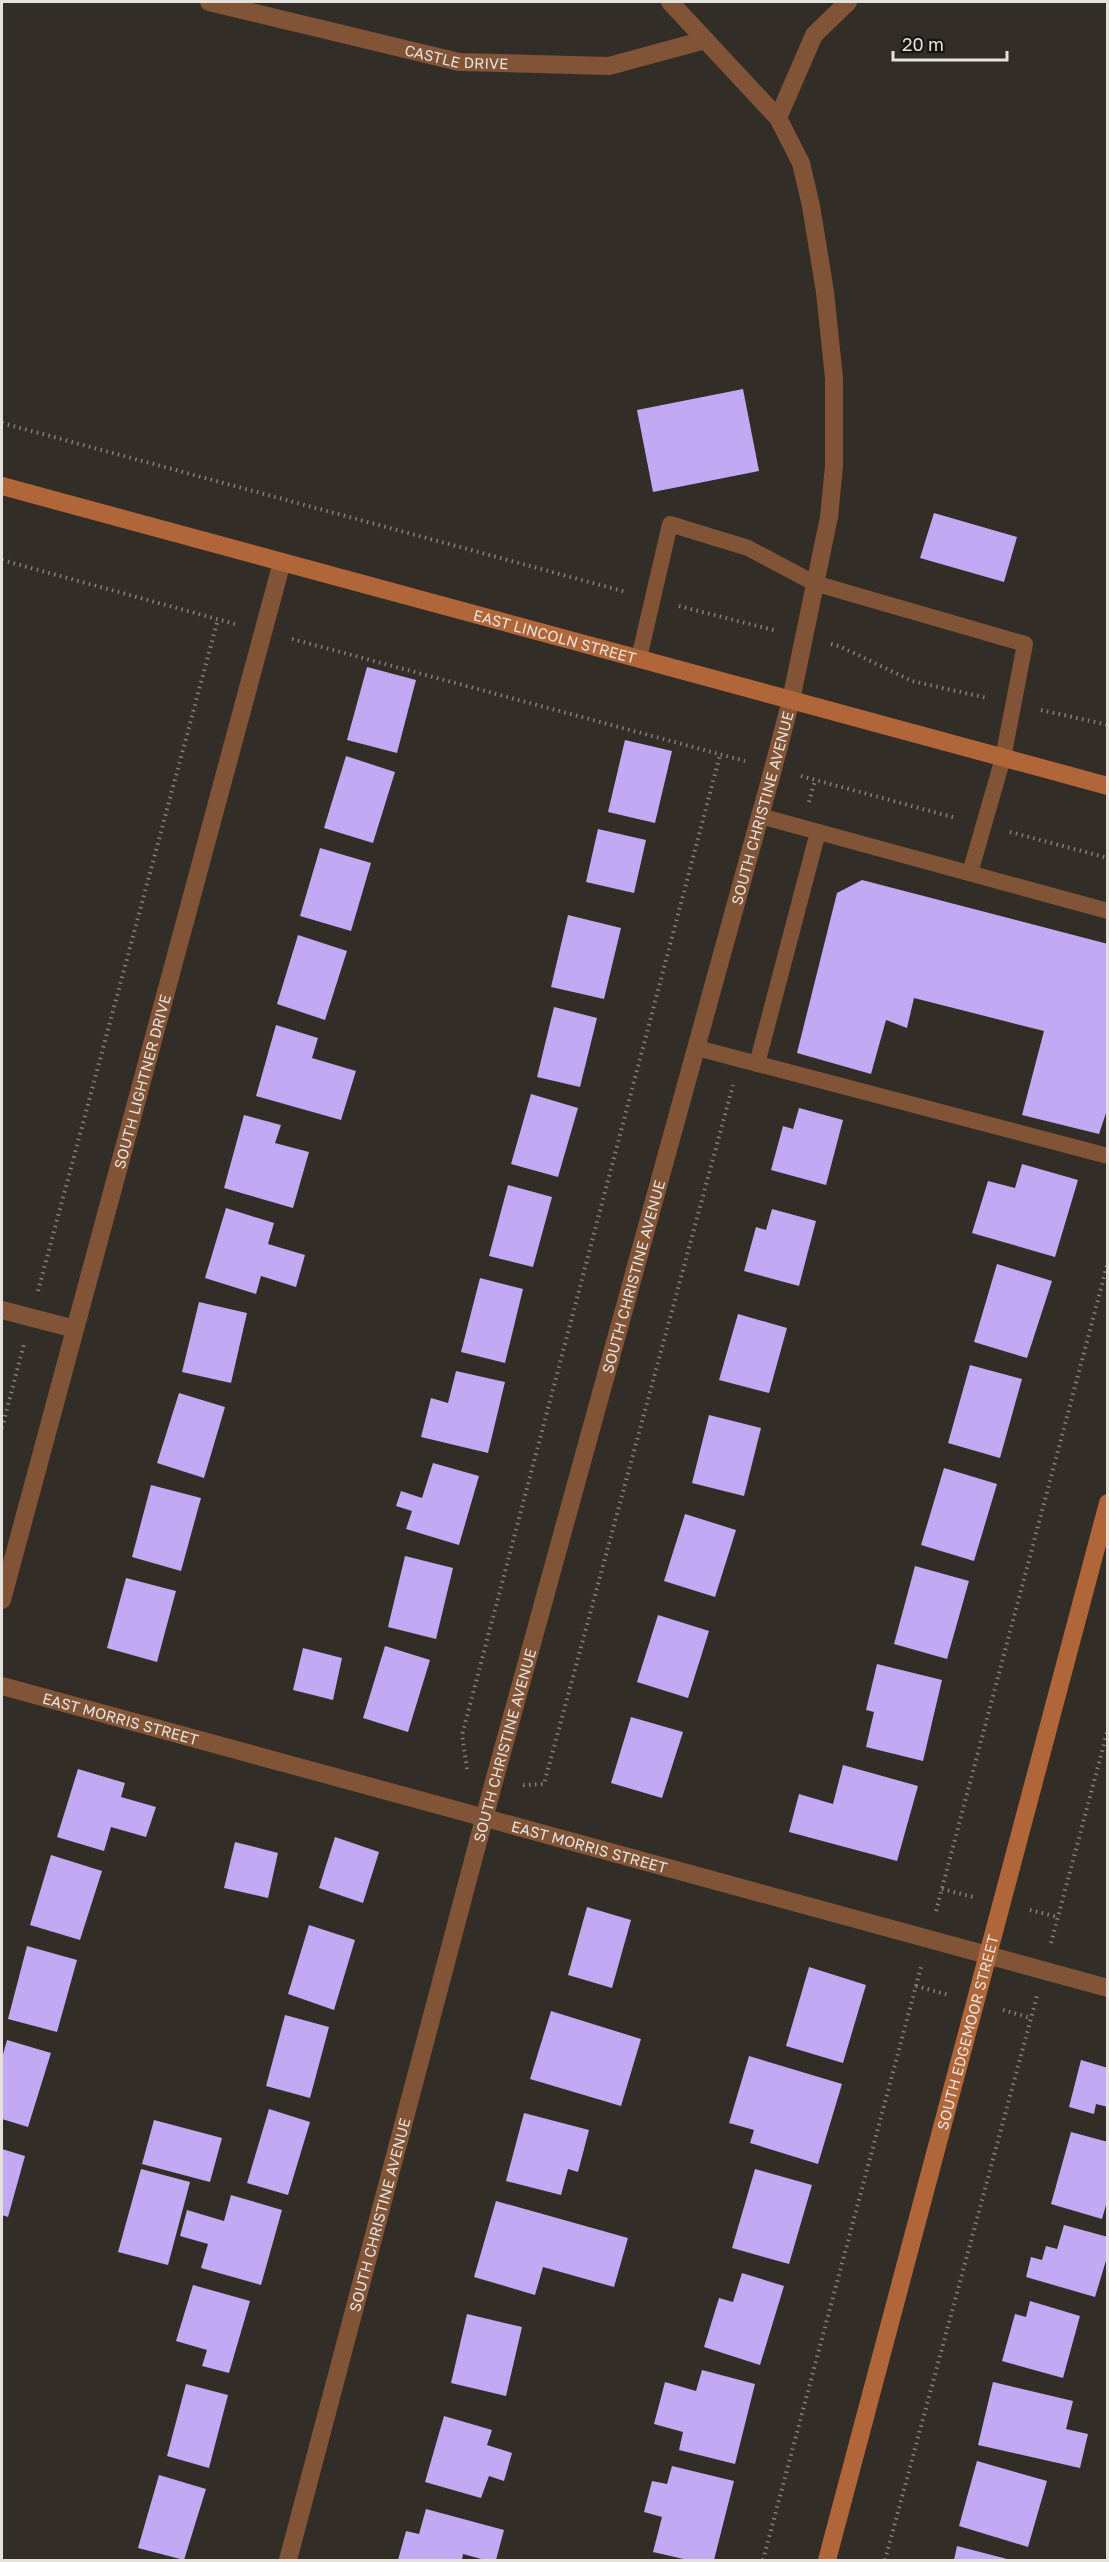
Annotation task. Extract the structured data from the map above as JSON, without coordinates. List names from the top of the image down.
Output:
{
  "streets": {
    "street": [
      "CASTLE DRIVE",
      "EAST LINCOLN STREET",
      "SOUTH CHRISTINE AVENUE",
      "SOUTH LIGHTNER DRIVE",
      "EAST MORRIS STREET",
      "SOUTH EDGEMOOR STREET"
    ]
  },
  "crossings": [
    ["CASTLE DRIVE", "SOUTH CHRISTINE AVENUE"],
    ["EAST LINCOLN STREET", "SOUTH CHRISTINE AVENUE"],
    ["EAST LINCOLN STREET", "SOUTH LIGHTNER DRIVE"],
    ["SOUTH CHRISTINE AVENUE", "EAST MORRIS STREET"],
    ["EAST MORRIS STREET", "SOUTH EDGEMOOR STREET"]
  ],
  "scale_bar": "20 m"
}
